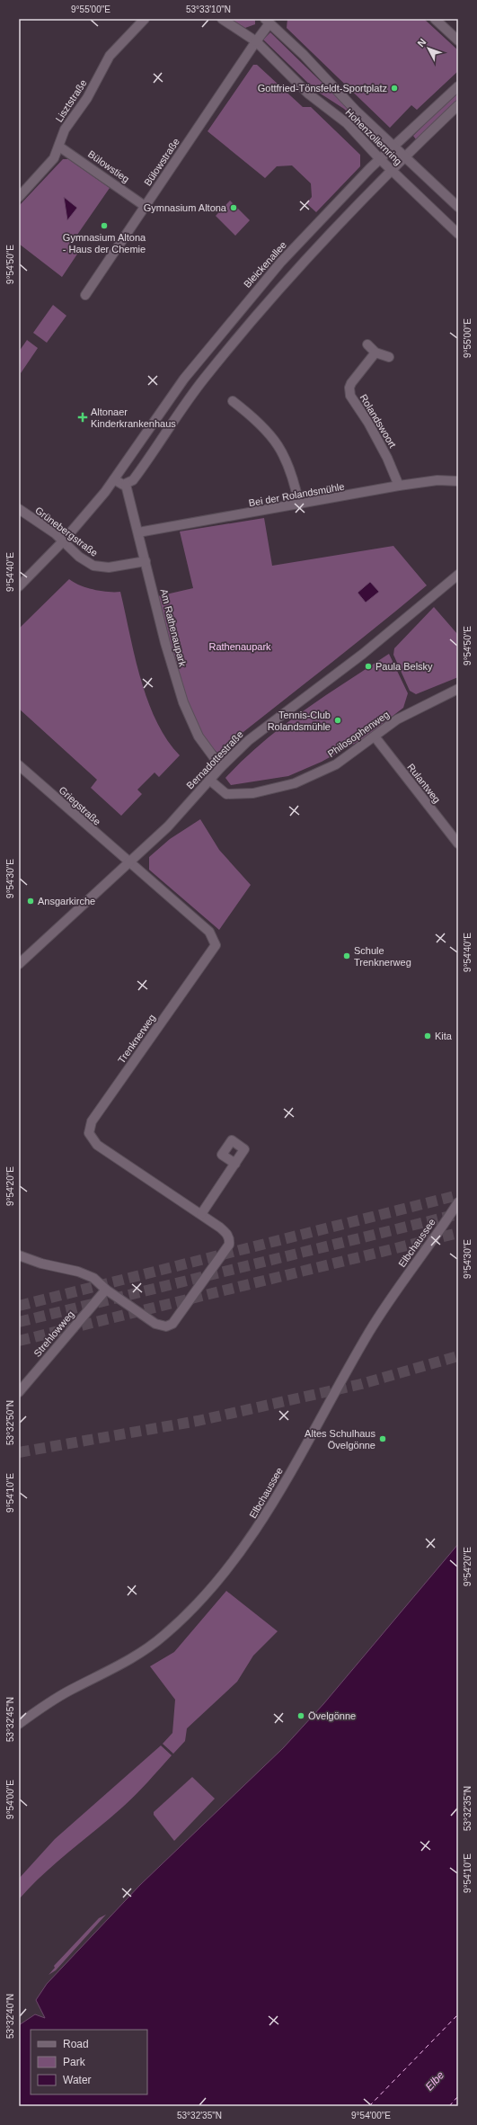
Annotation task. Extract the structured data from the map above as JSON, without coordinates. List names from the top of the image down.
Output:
{
  "streets": {
    "street": [
      "Lisztstraße",
      "Hohenzollernring",
      "Bülowstraße",
      "Bülowstieg",
      "Bleickenallee",
      "Rolandswoort",
      "Bei der Rolandsmühle",
      "Grünebergstraße",
      "Am Rathenaupark",
      "Philosophenweg",
      "Bernadottestraße",
      "Rulantweg",
      "Griegstraße",
      "Trenknerweg",
      "Elbchaussee",
      "Strehlowweg"
    ]
  },
  "crossings": [
    ["Lisztstraße", "Bülowstieg"],
    ["Hohenzollernring", "Bülowstraße"],
    ["Hohenzollernring", "Bleickenallee"],
    ["Bülowstraße", "Bülowstieg"],
    ["Bleickenallee", "Grünebergstraße"],
    ["Rolandswoort", "Bei der Rolandsmühle"],
    ["Bei der Rolandsmühle", "Am Rathenaupark"],
    ["Grünebergstraße", "Am Rathenaupark"],
    ["Am Rathenaupark", "Bernadottestraße"],
    ["Philosophenweg", "Bernadottestraße"],
    ["Philosophenweg", "Rulantweg"],
    ["Bernadottestraße", "Griegstraße"],
    ["Bernadottestraße", "Trenknerweg"],
    ["Griegstraße", "Trenknerweg"],
    ["Trenknerweg", "Strehlowweg"]
  ],
  "water": ["Elbe"],
  "parks": ["Rathenaupark"],
  "places": {
    "other": [
      "Gottfried-Tönsfeldt-Sportplatz",
      "Gymnasium Altona",
      "Gymnasium Altona - Haus der Chemie",
      "Paula Belsky",
      "Tennis-Club Rolandsmühle",
      "Ansgarkirche",
      "Schule Trenknerweg",
      "Kita",
      "Altes Schulhaus Övelgönne",
      "Övelgönne"
    ],
    "health": ["Altonaer Kinderkrankenhaus"]
  },
  "legend": ["Road", "Park", "Water"],
  "north": "top left",
  "coordinates": [
    "9°55'00\"E",
    "53°33'10\"N",
    "9°54'50\"E",
    "9°54'40\"E",
    "9°54'30\"E",
    "9°54'20\"E",
    "53°32'50\"N",
    "9°54'10\"E",
    "53°32'45\"N",
    "9°54'00\"E",
    "53°32'35\"N",
    "53°32'40\"N"
  ]
}
